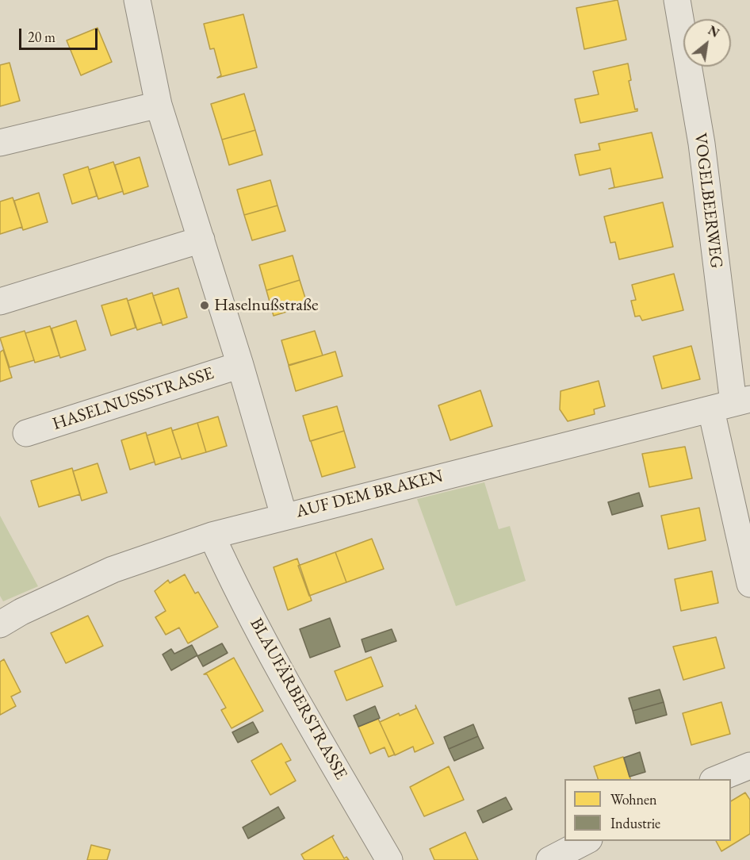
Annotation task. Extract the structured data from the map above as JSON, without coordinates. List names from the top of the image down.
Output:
{
  "streets": {
    "street": [
      "VOGELBEERWEG",
      "HASELNUSSSTRASSE",
      "AUF DEM BRAKEN",
      "BLAUFÄRBERSTRASSE"
    ]
  },
  "crossings": [
    ["VOGELBEERWEG", "AUF DEM BRAKEN"],
    ["AUF DEM BRAKEN", "BLAUFÄRBERSTRASSE"]
  ],
  "places": ["Haselnußstraße"],
  "legend": ["Wohnen", "Industrie"],
  "scale_bar": "20 m",
  "north": "top right"
}
